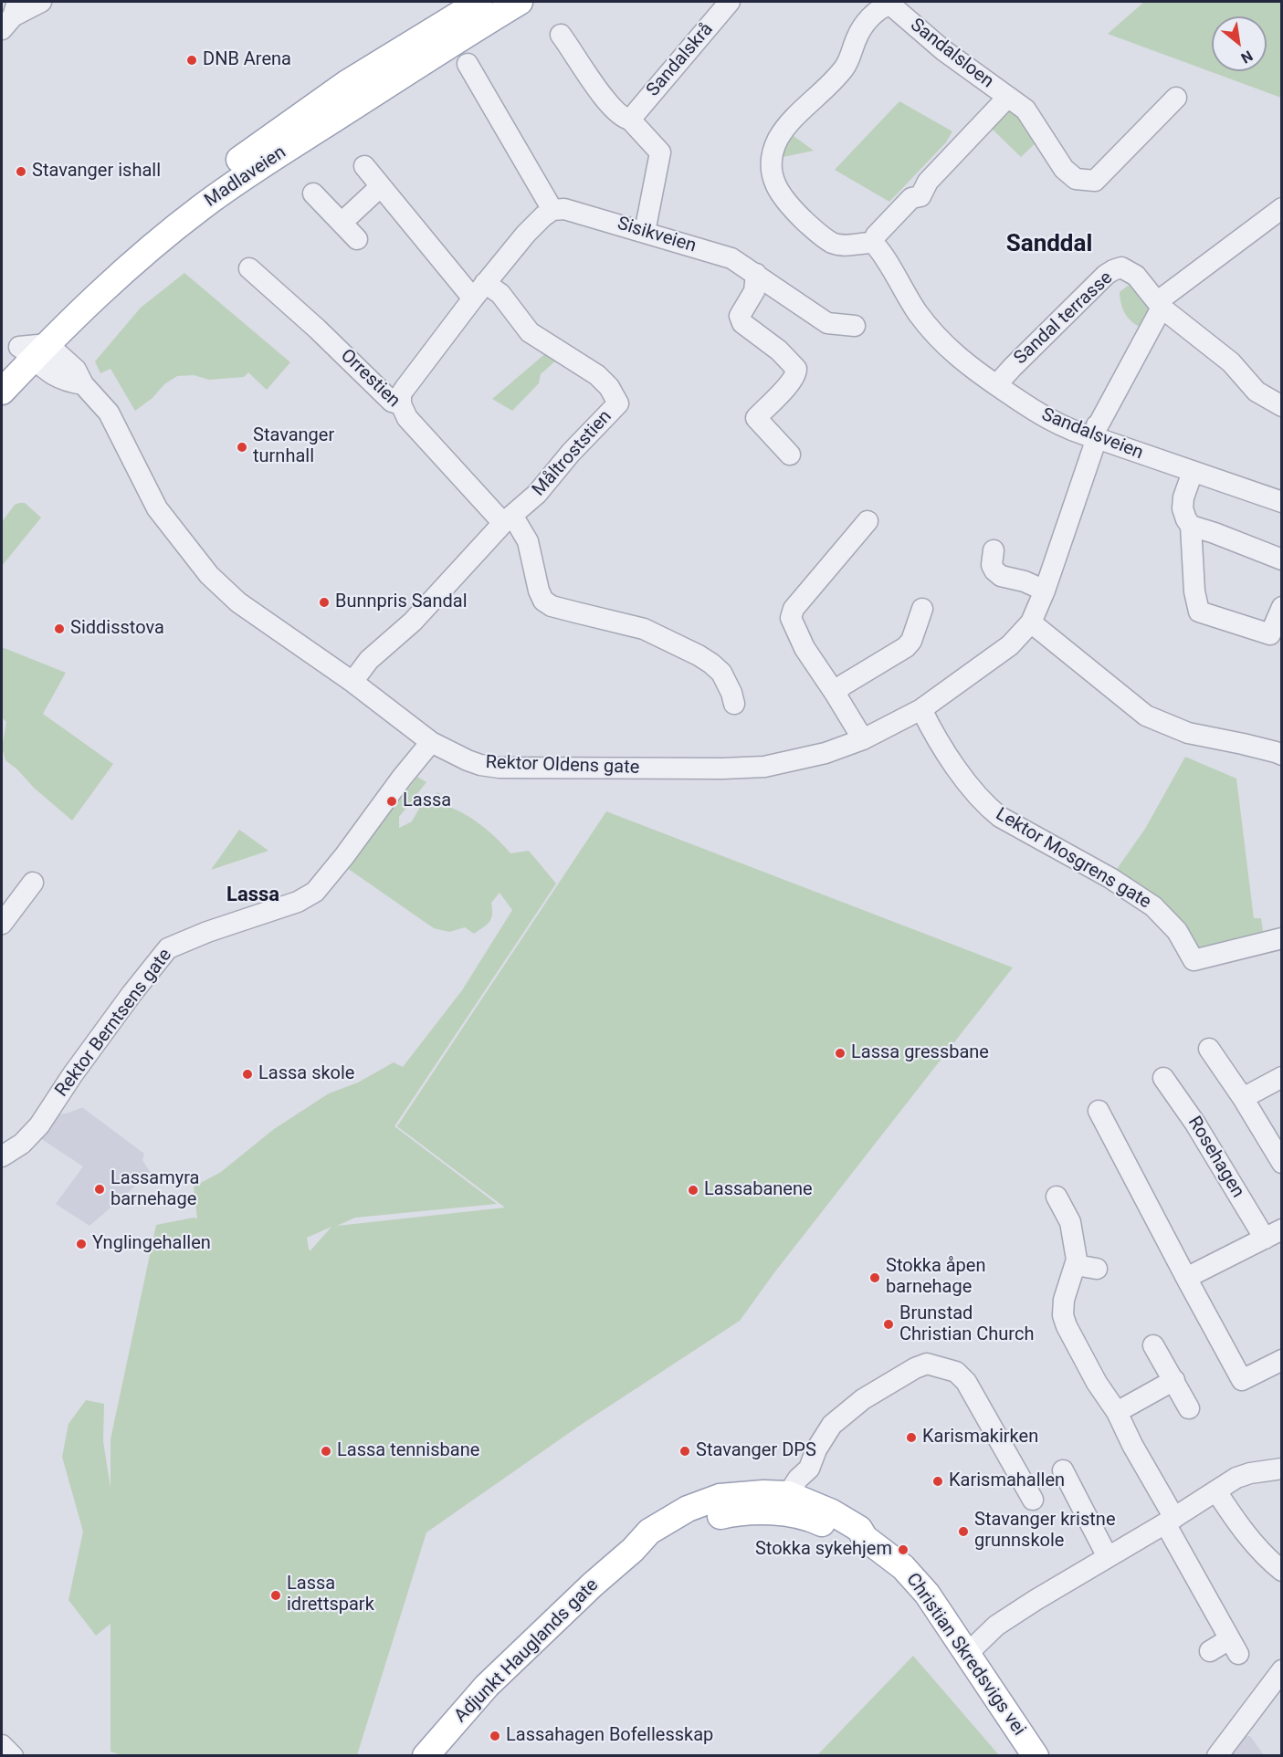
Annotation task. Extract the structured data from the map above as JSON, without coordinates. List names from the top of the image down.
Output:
{
  "streets": {
    "main road": ["Madlaveien", "Adjunkt Hauglands gate", "Christian Skredsvigs vei"],
    "street": [
      "Sandalsloen",
      "Sandalskrå",
      "Sisikveien",
      "Sandal terrasse",
      "Orrestien",
      "Sandalsveien",
      "Måltroststien",
      "Rektor Oldens gate",
      "Lektor Mosgrens gate",
      "Rektor Berntsens gate",
      "Rosehagen"
    ]
  },
  "crossings": [
    ["Sandalsloen", "Sandalsveien"],
    ["Madlaveien", "Rektor Oldens gate"],
    ["Sandal terrasse", "Sandalsveien"],
    ["Orrestien", "Måltroststien"],
    ["Sandalsveien", "Rektor Oldens gate"],
    ["Rektor Oldens gate", "Lektor Mosgrens gate"],
    ["Rektor Oldens gate", "Rektor Berntsens gate"],
    ["Adjunkt Hauglands gate", "Christian Skredsvigs vei"]
  ],
  "districts": ["Sanddal", "Lassa"],
  "places": [
    "DNB Arena",
    "Stavanger ishall",
    "Stavanger turnhall",
    "Bunnpris Sandal",
    "Siddisstova",
    "Lassa",
    "Lassa gressbane",
    "Lassa skole",
    "Lassamyra barnehage",
    "Lassabanene",
    "Ynglingehallen",
    "Stokka åpen barnehage",
    "Brunstad Christian Church",
    "Karismakirken",
    "Lassa tennisbane",
    "Stavanger DPS",
    "Karismahallen",
    "Stavanger kristne grunnskole",
    "Stokka sykehjem",
    "Lassa idrettspark",
    "Lassahagen Bofellesskap"
  ],
  "north": "bottom right"
}
